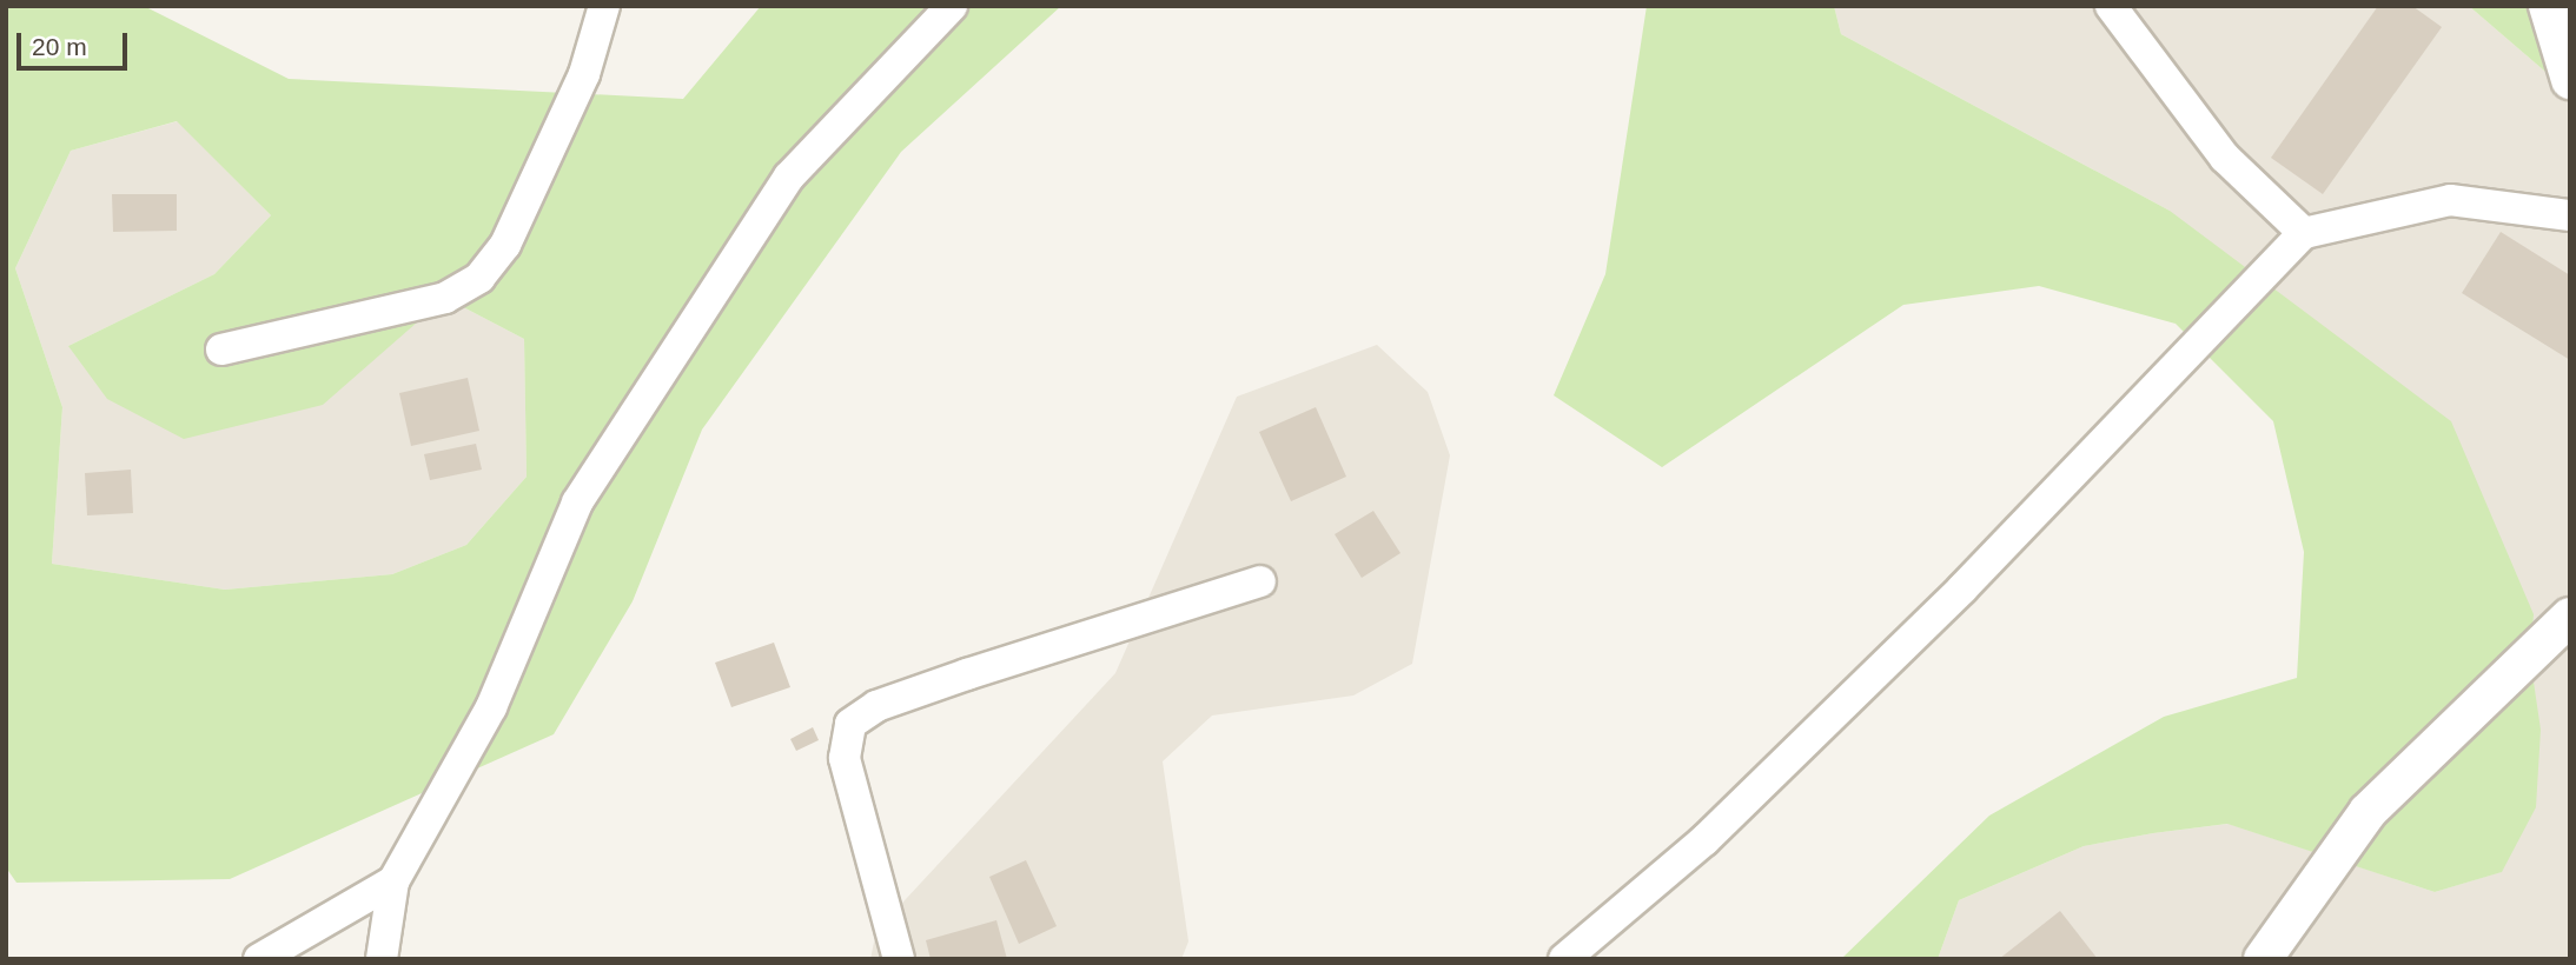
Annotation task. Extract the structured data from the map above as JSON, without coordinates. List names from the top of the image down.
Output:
{
  "scale_bar": "20 m"
}
